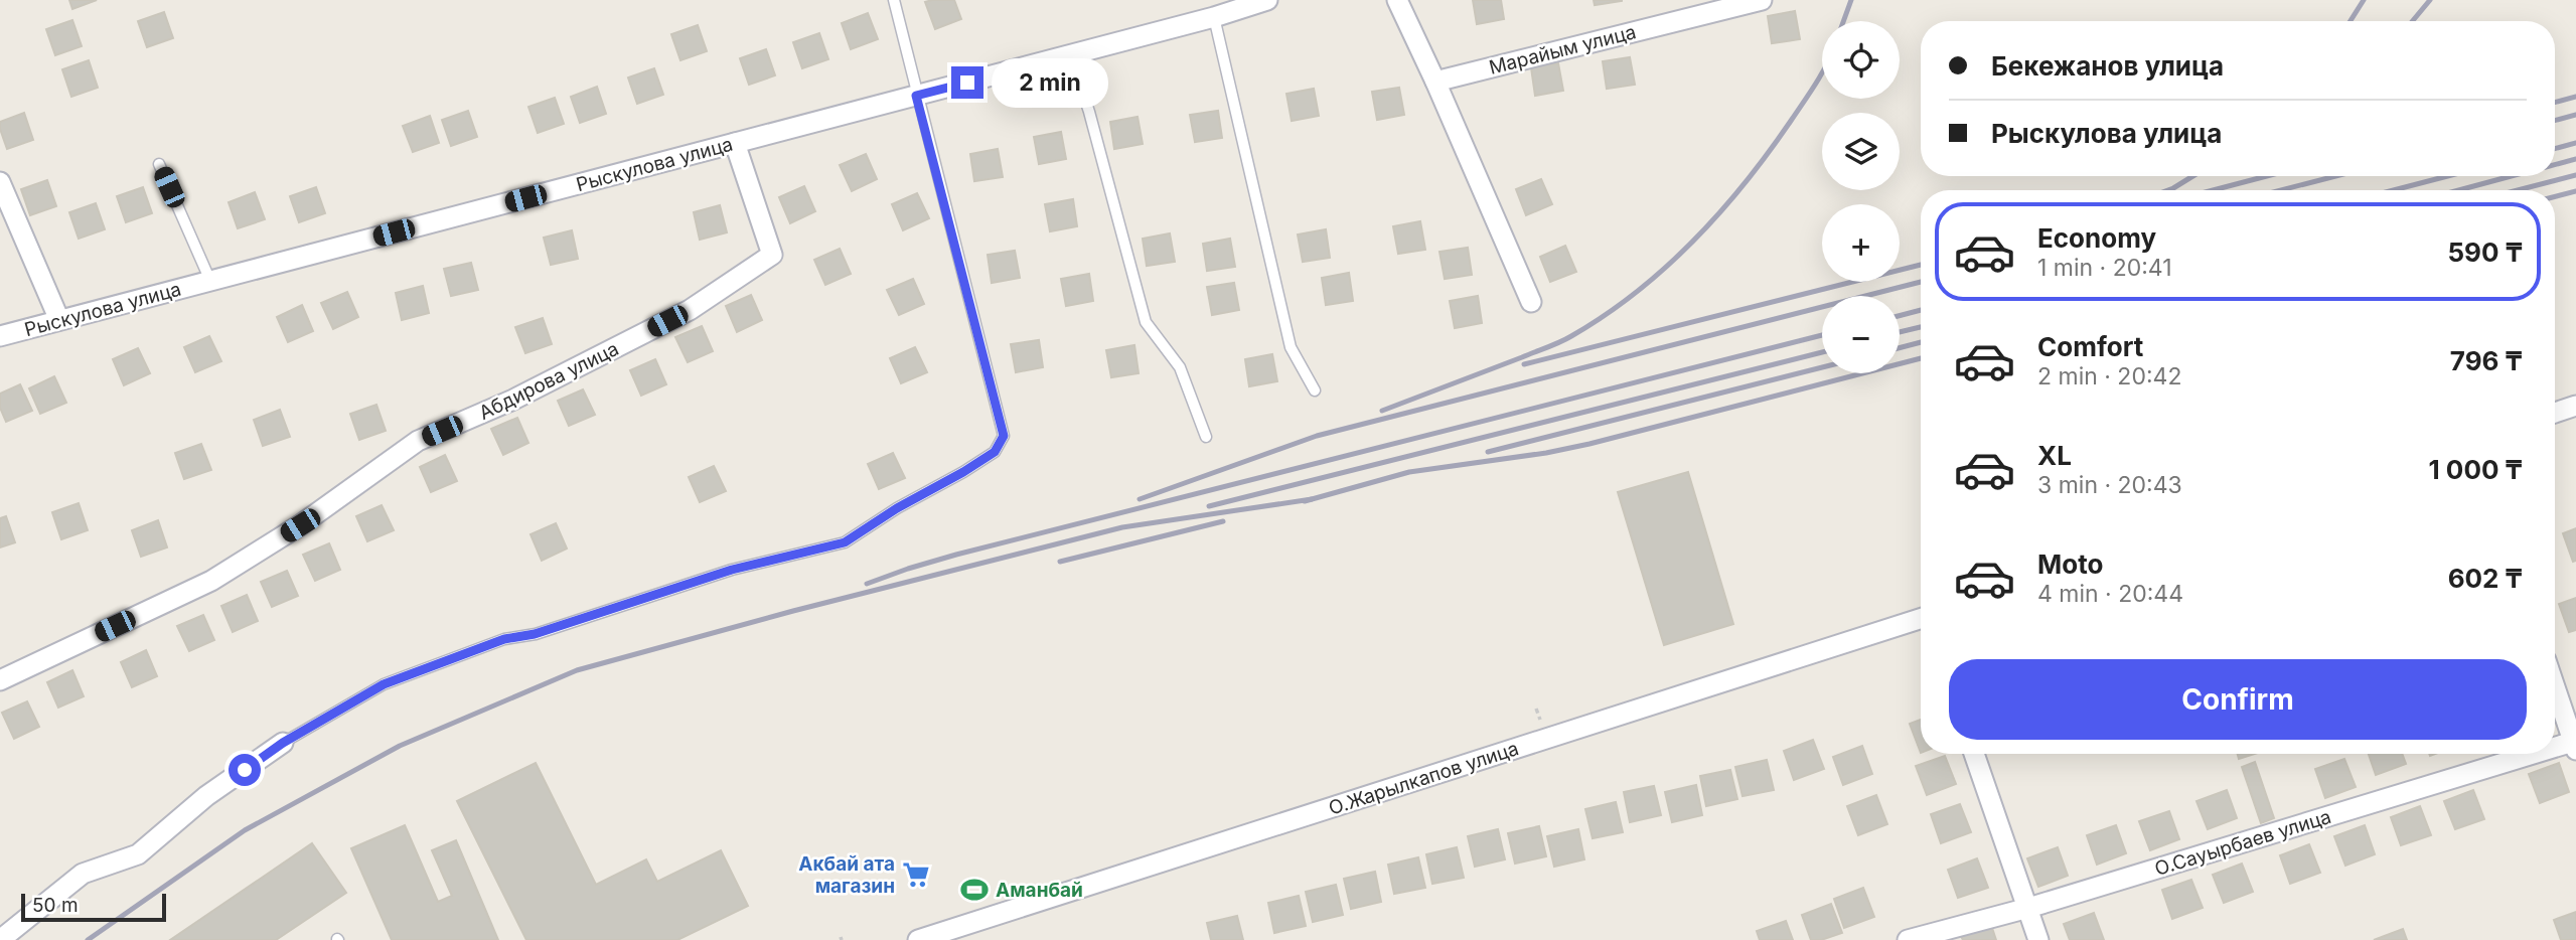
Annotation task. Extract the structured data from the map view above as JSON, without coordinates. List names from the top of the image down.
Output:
{
  "streets": {
    "street": [
      "Марайым улица",
      "Рыскулова улица",
      "Абдирова улица",
      "О.Жарылкапов улица",
      "О.Сауырбаев улица"
    ]
  },
  "crossings": [
    ["Рыскулова улица", "Абдирова улица"]
  ],
  "places": {
    "supermarket": ["Акбай ата магазин"],
    "sports": ["Аманбай"]
  },
  "scale_bar": "50 m",
  "page": {
    "map_buttons": ["+", "−"],
    "banner": ["Бекежанов улица", "Рыскулова улица"],
    "bubble": "2 min",
    "list": [
      {
        "name": "Economy",
        "note": "1 min · 20:41",
        "value": "590 ₸"
      },
      {
        "name": "Comfort",
        "note": "2 min · 20:42",
        "value": "796 ₸"
      },
      {
        "name": "XL",
        "note": "3 min · 20:43",
        "value": "1 000 ₸"
      },
      {
        "name": "Moto",
        "note": "4 min · 20:44",
        "value": "602 ₸"
      }
    ],
    "buttons": "Confirm",
    "scale": "50 m"
  }
}
